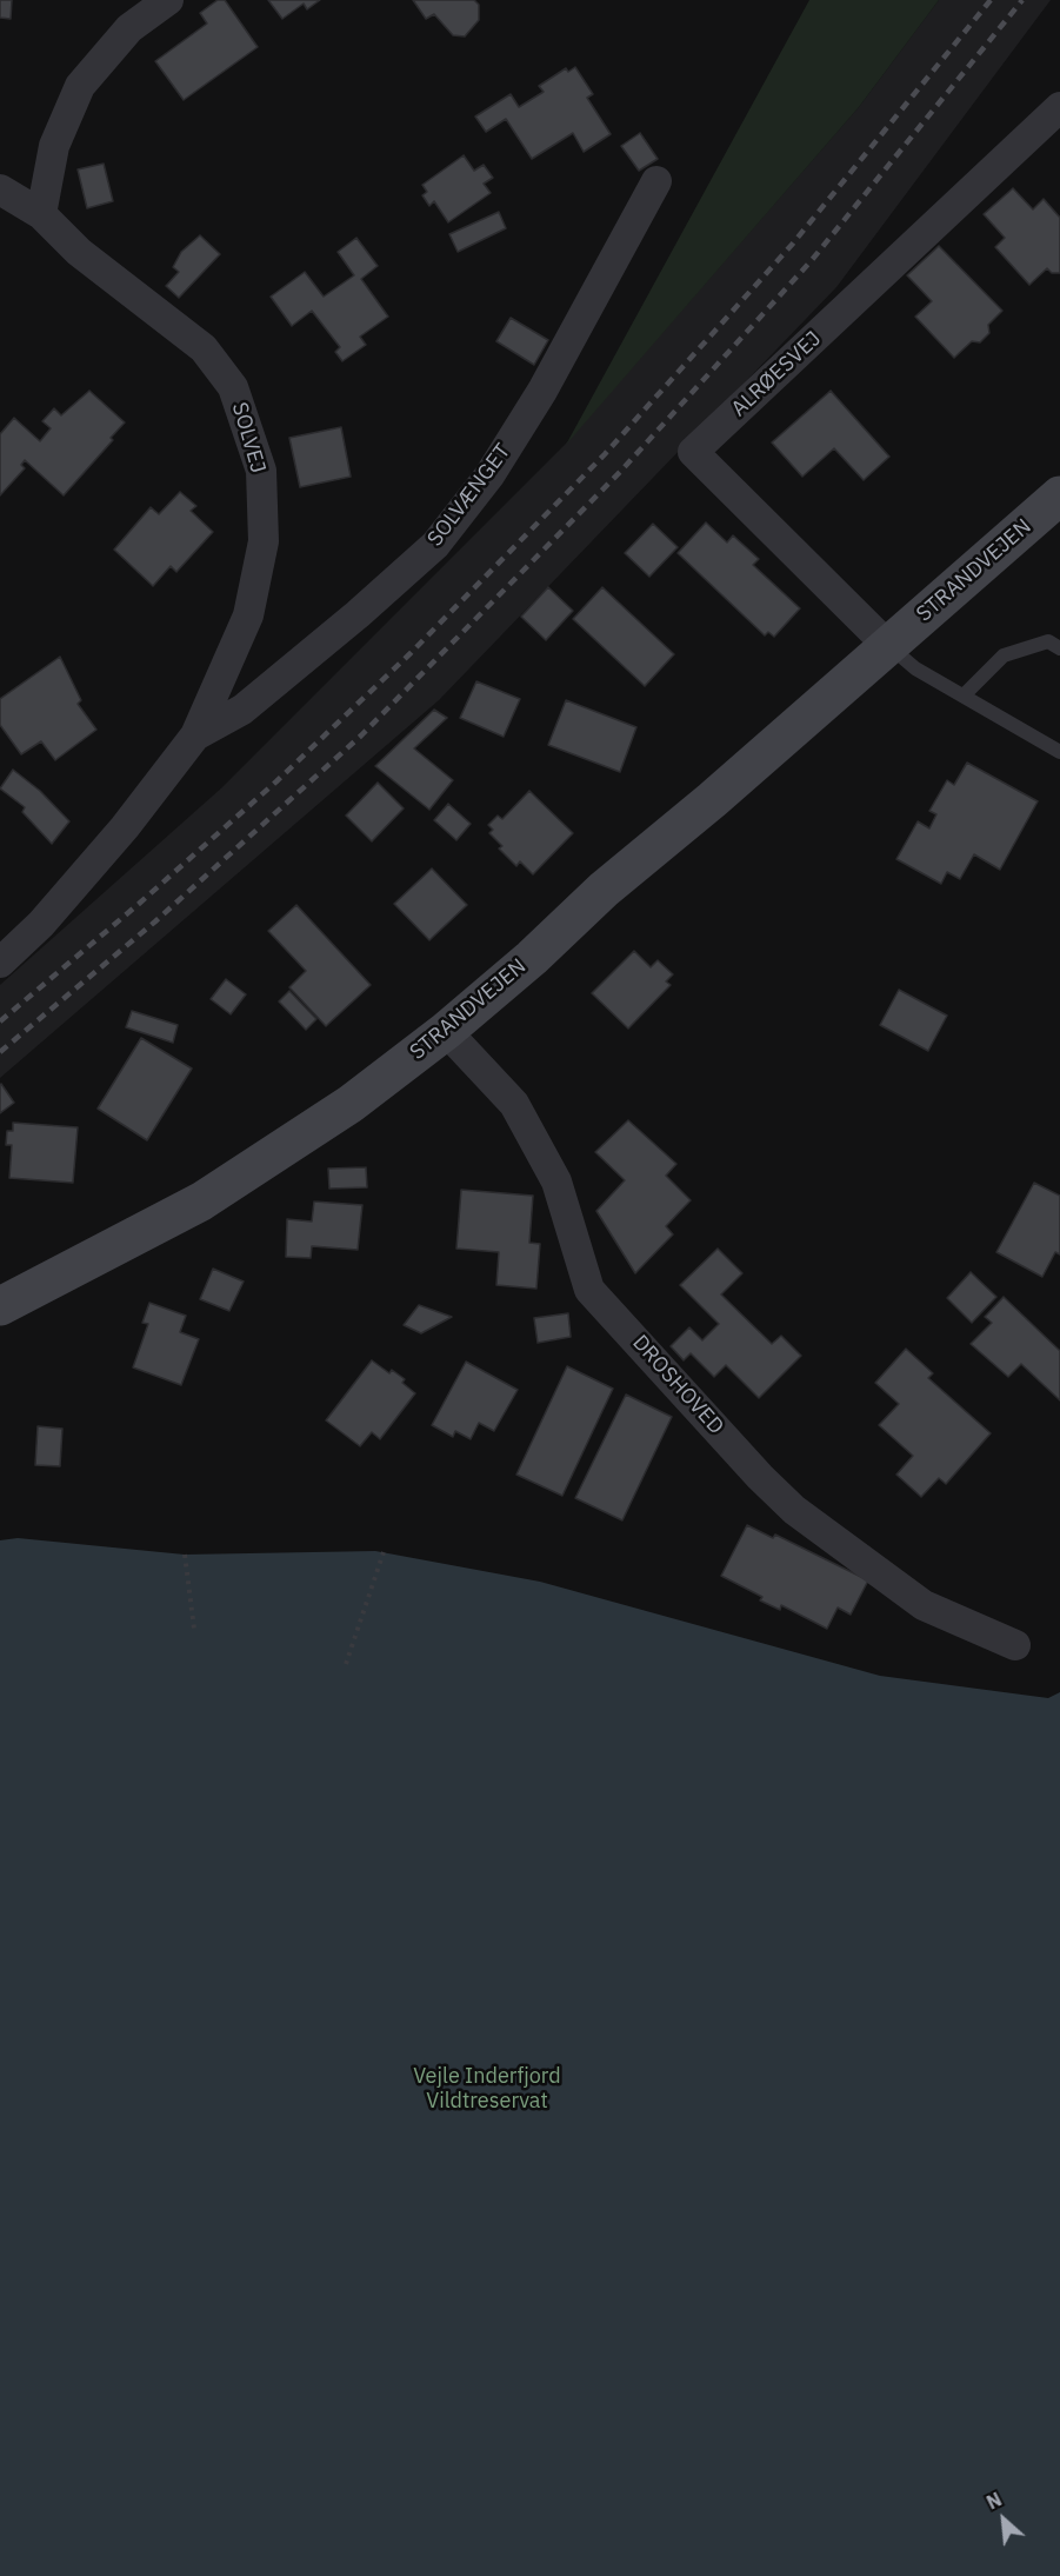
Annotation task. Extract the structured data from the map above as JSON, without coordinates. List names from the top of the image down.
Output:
{
  "streets": {
    "street": [
      "ALRØESVEJ",
      "SOLVEJ",
      "SOLVÆNGET",
      "STRANDVEJEN",
      "DROSHOVED"
    ]
  },
  "crossings": [
    ["ALRØESVEJ", "STRANDVEJEN"],
    ["SOLVEJ", "SOLVÆNGET"],
    ["STRANDVEJEN", "DROSHOVED"]
  ],
  "parks": ["Vejle Inderfjord Vildtreservat"],
  "north": "top left"
}
